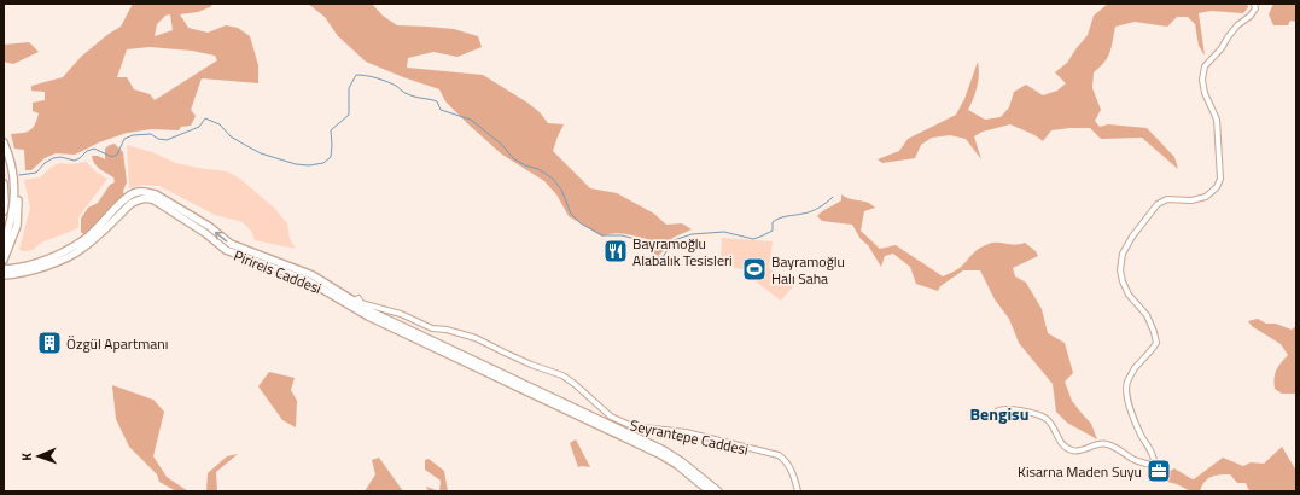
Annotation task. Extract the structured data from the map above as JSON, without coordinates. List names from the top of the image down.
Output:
{
  "streets": {
    "main road": ["Pirireis Caddesi"],
    "street": ["Seyrantepe Caddesi"]
  },
  "crossings": [
    ["Pirireis Caddesi", "Seyrantepe Caddesi"]
  ],
  "one_way": ["Pirireis Caddesi"],
  "districts": ["Bengisu"],
  "places": {
    "restaurant": ["Bayramoğlu Alabalık Tesisleri"],
    "sports": ["Bayramoğlu Halı Saha"],
    "building": ["Özgül Apartmanı"],
    "office": ["Kisarna Maden Suyu"]
  },
  "north": "left"
}
